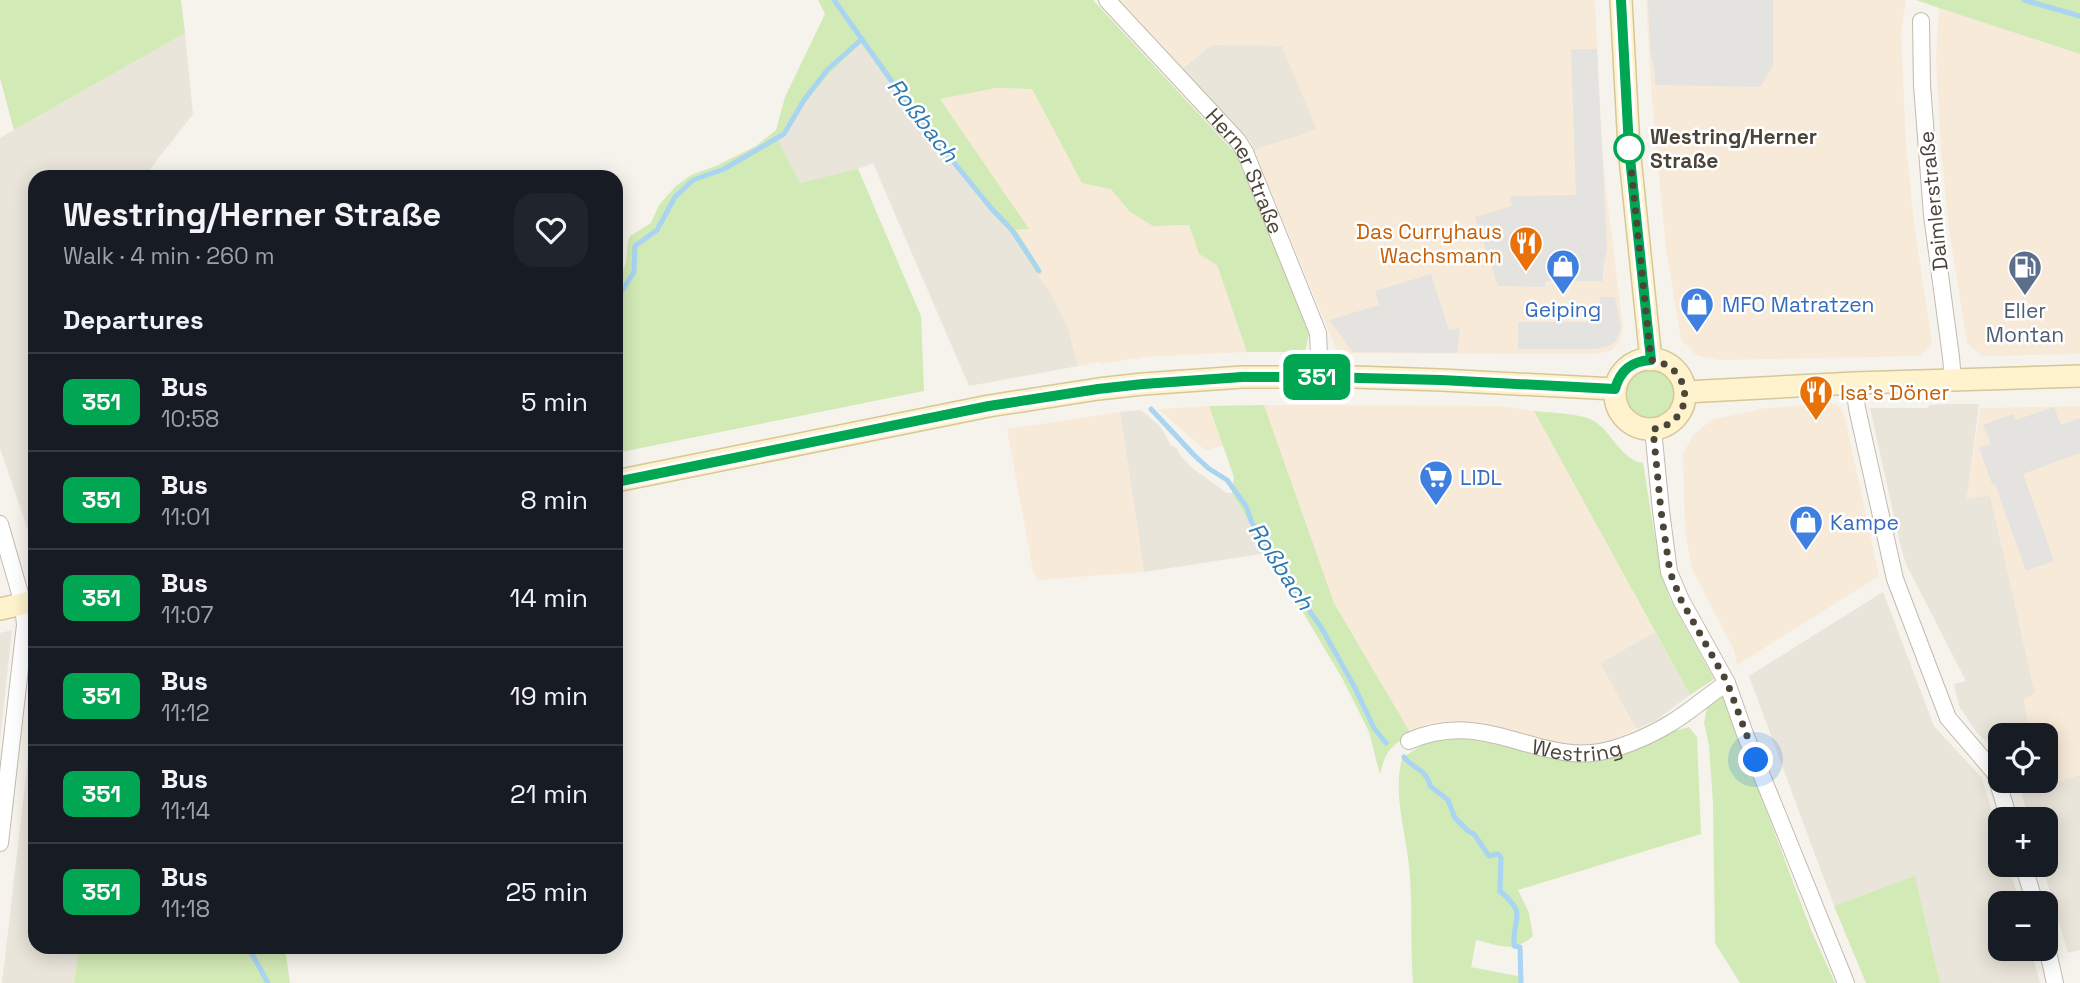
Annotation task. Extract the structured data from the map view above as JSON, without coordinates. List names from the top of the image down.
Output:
{
  "streets": {
    "street": ["Herner Straße", "Daimlerstraße", "Westring"]
  },
  "water": ["Roßbach"],
  "places": {
    "other": ["Westring/Herner Straße"],
    "restaurant": ["Das Curryhaus Wachsmann", "Isa’s Döner"],
    "shop": ["Geiping", "MFO Matratzen", "Kampe"],
    "fuel station": ["Eller Montan"],
    "supermarket": ["LIDL"]
  },
  "lines": ["bus line 351"],
  "page": {
    "on_map": "351",
    "heading": [
      ["Westring/Herner Straße", "Walk · 4 min · 260 m"],
      "Departures"
    ],
    "list": [
      {
        "mark": "351",
        "name": "Bus",
        "note": "10:58",
        "value": "5 min"
      },
      {
        "mark": "351",
        "name": "Bus",
        "note": "11:01",
        "value": "8 min"
      },
      {
        "mark": "351",
        "name": "Bus",
        "note": "11:07",
        "value": "14 min"
      },
      {
        "mark": "351",
        "name": "Bus",
        "note": "11:12",
        "value": "19 min"
      },
      {
        "mark": "351",
        "name": "Bus",
        "note": "11:14",
        "value": "21 min"
      },
      {
        "mark": "351",
        "name": "Bus",
        "note": "11:18",
        "value": "25 min"
      }
    ],
    "map_buttons": ["+", "−"]
  }
}
